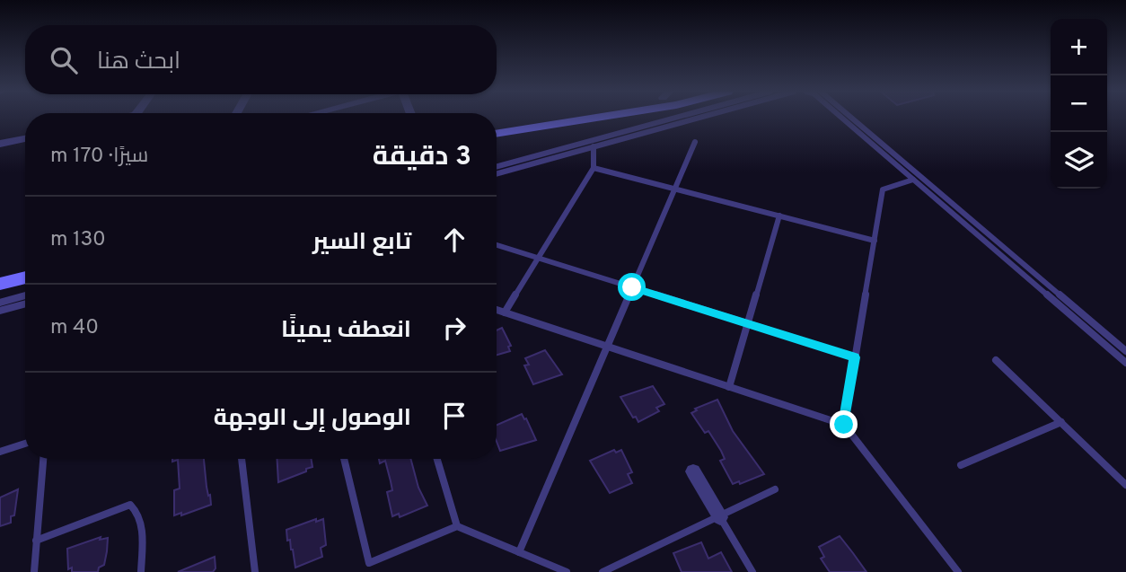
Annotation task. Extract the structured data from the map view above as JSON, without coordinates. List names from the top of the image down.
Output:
{
  "page": {
    "map_buttons": ["+", "−"],
    "search": "ابحث هنا",
    "heading": ["3 دقيقة", "سيرًا · 170 m"],
    "list": [
      ["تابع السير", "130 m"],
      ["انعطف يمينًا", "40 m"],
      "الوصول إلى الوجهة"
    ]
  }
}
